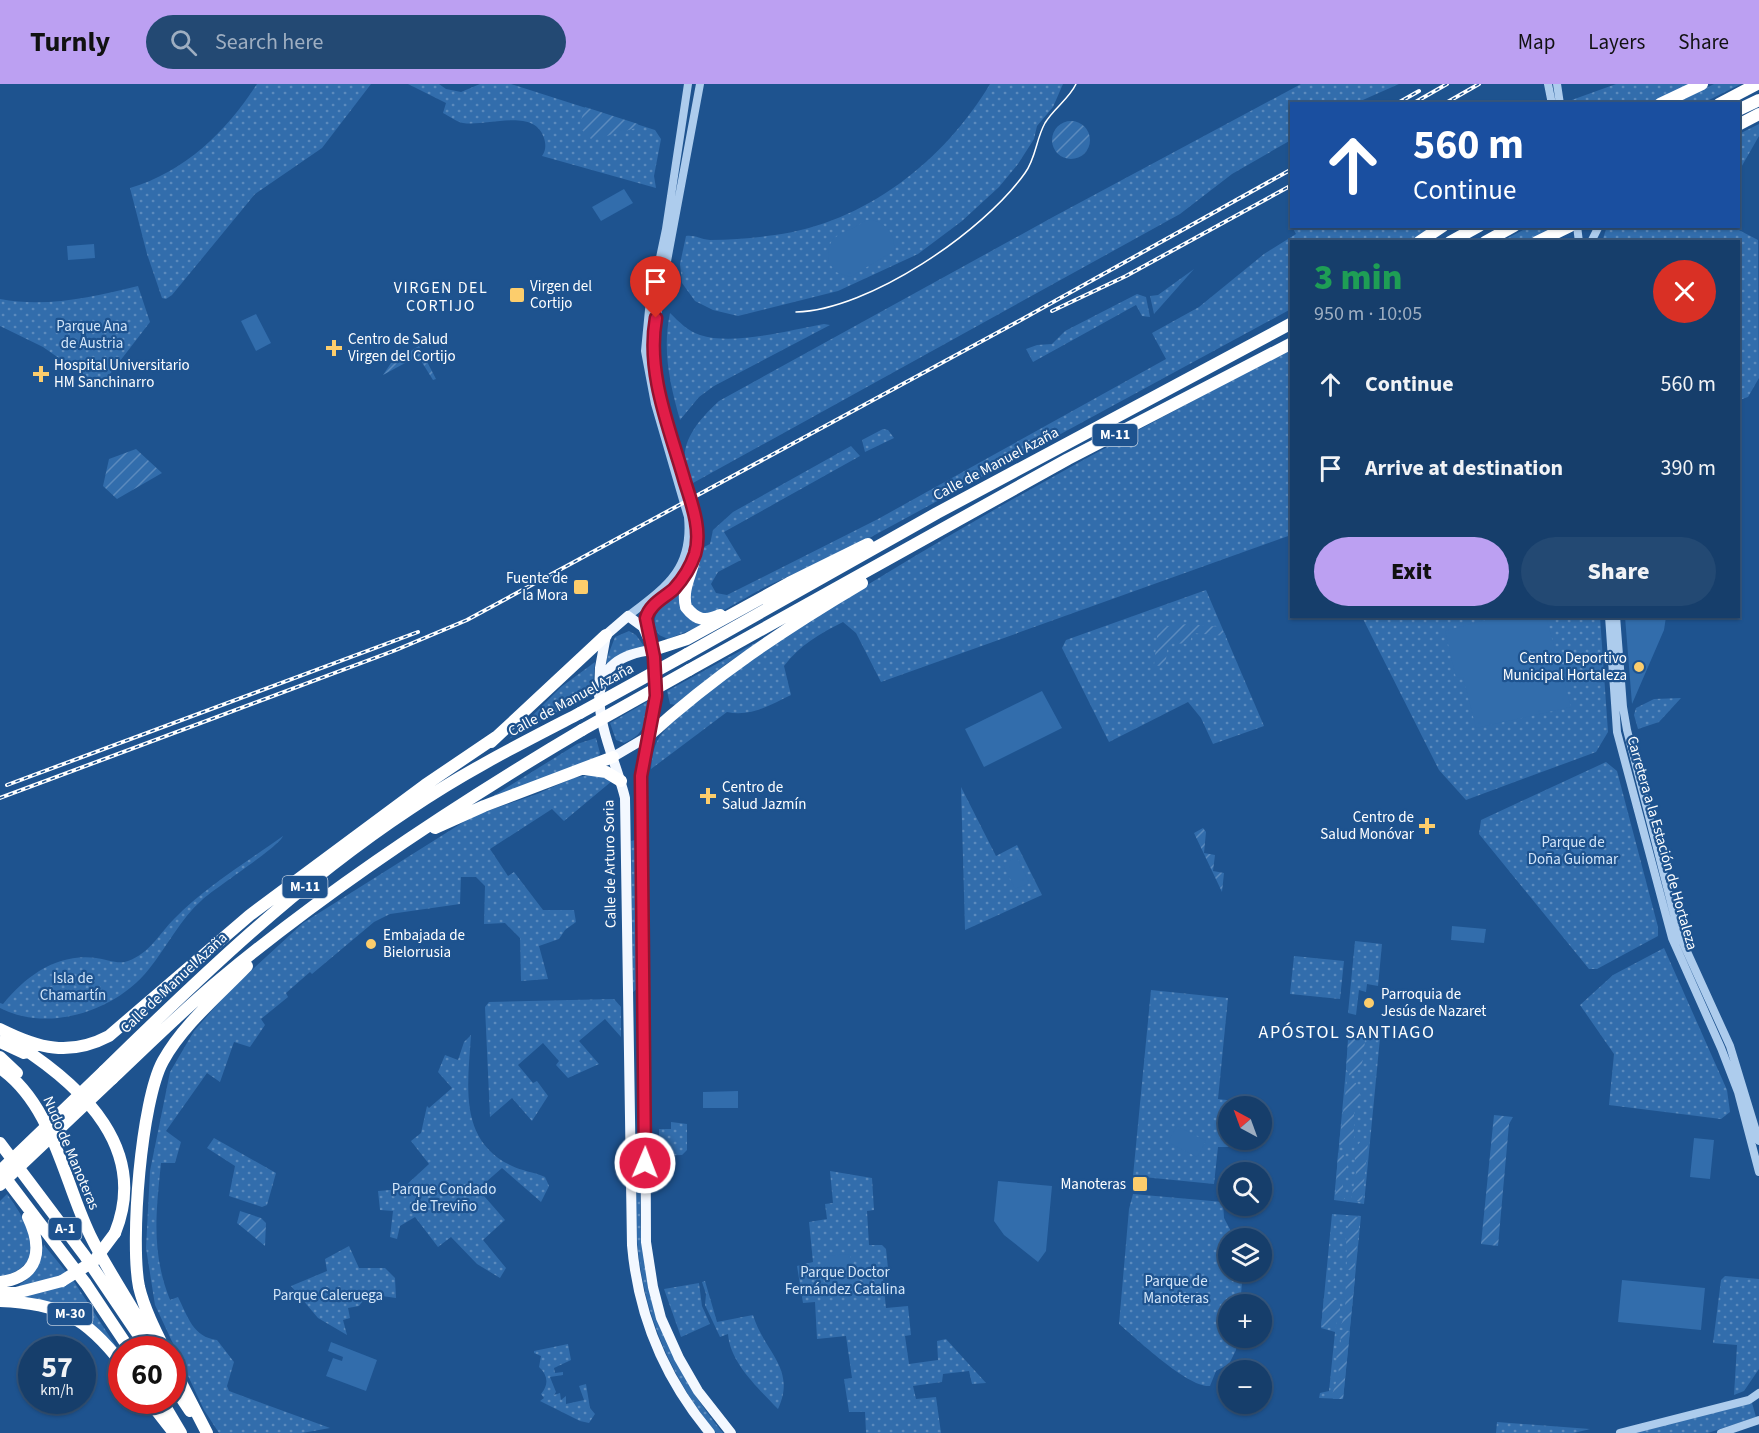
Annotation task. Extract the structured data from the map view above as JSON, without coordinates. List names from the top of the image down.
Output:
{
  "streets": {
    "highway": [
      "M-11",
      "Calle de Manuel Azaña",
      "Nudo de Manoteras",
      "A-1",
      "M-30"
    ],
    "main road": ["Calle de Arturo Soria"],
    "street": ["Carretera a la Estación de Hortaleza"]
  },
  "crossings": [
    ["Calle de Manuel Azaña", "A-1"]
  ],
  "districts": ["VIRGEN DEL CORTIJO", "APÓSTOL SANTIAGO"],
  "parks": [
    "Parque Ana de Austria",
    "Parque de Doña Guiomar",
    "Isla de Chamartín",
    "Parque Condado de Treviño",
    "Parque Doctor Fernández Catalina",
    "Parque de Manoteras",
    "Parque Caleruega"
  ],
  "places": {
    "transit": ["Virgen del Cortijo", "Fuente de la Mora", "Manoteras"],
    "health": [
      "Centro de Salud Virgen del Cortijo",
      "Hospital Universitario HM Sanchinarro",
      "Centro de Salud Jazmín",
      "Centro de Salud Monóvar"
    ],
    "other": ["Centro Deportivo Municipal Hortaleza", "Embajada de Bielorrusia", "Parroquia de Jesús de Nazaret"]
  },
  "north": "top left",
  "page": {
    "header": "Turnly",
    "search": "Search here",
    "nav": ["Map", "Layers", "Share"],
    "turn": ["560 m", "Continue"],
    "heading": ["3 min", "950 m · 10:05"],
    "list": [
      {
        "name": "Continue",
        "value": "560 m"
      },
      {
        "name": "Arrive at destination",
        "value": "390 m"
      }
    ],
    "buttons": ["Exit", "Share"],
    "map_buttons": ["+", "−"],
    "speed": "57 km/h",
    "limit": "60"
  }
}
